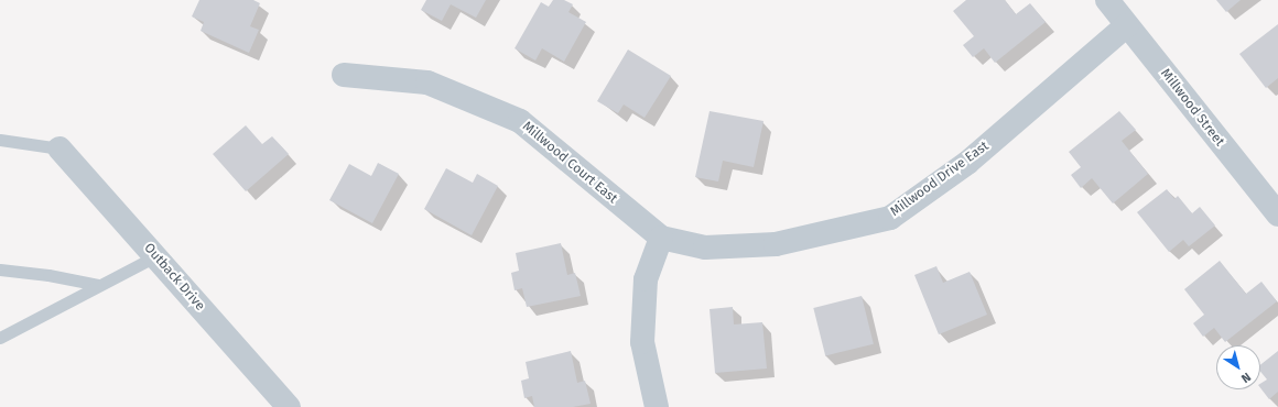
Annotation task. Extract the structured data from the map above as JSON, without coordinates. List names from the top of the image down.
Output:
{
  "streets": {
    "street": [
      "Millwood Street",
      "Millwood Court East",
      "Millwood Drive East",
      "Outback Drive"
    ]
  },
  "crossings": [
    ["Millwood Street", "Millwood Drive East"],
    ["Millwood Court East", "Millwood Drive East"]
  ],
  "north": "bottom right"
}
